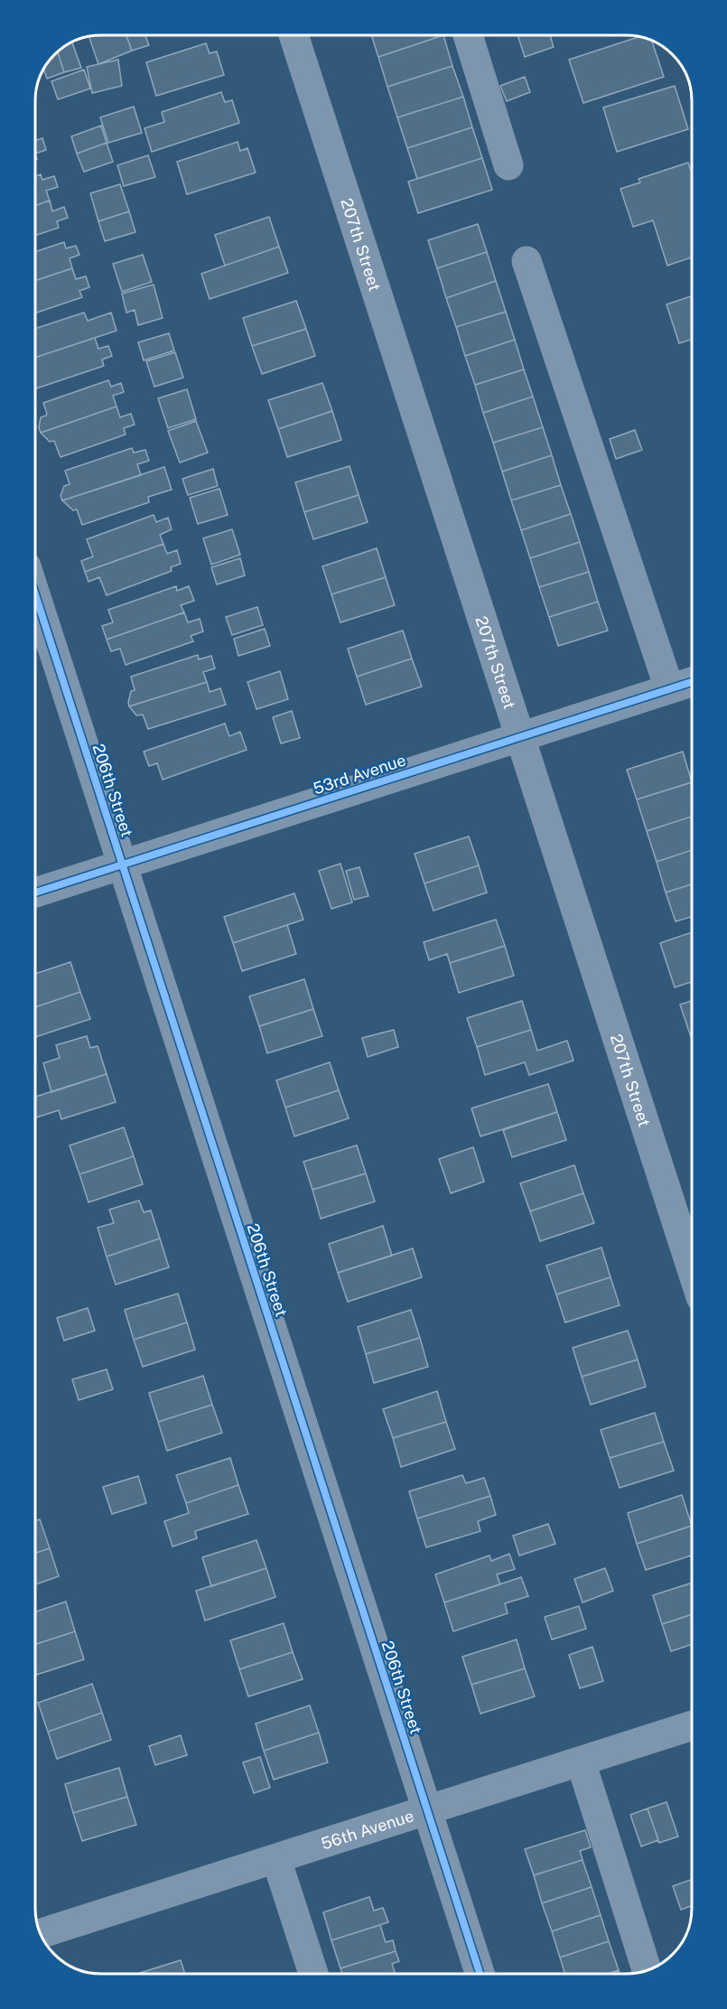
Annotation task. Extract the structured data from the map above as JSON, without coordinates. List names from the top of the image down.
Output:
{
  "streets": {
    "street": [
      "207th Street",
      "53rd Avenue",
      "206th Street",
      "56th Avenue"
    ]
  },
  "crossings": [
    ["207th Street", "53rd Avenue"],
    ["53rd Avenue", "206th Street"],
    ["206th Street", "56th Avenue"]
  ]
}
